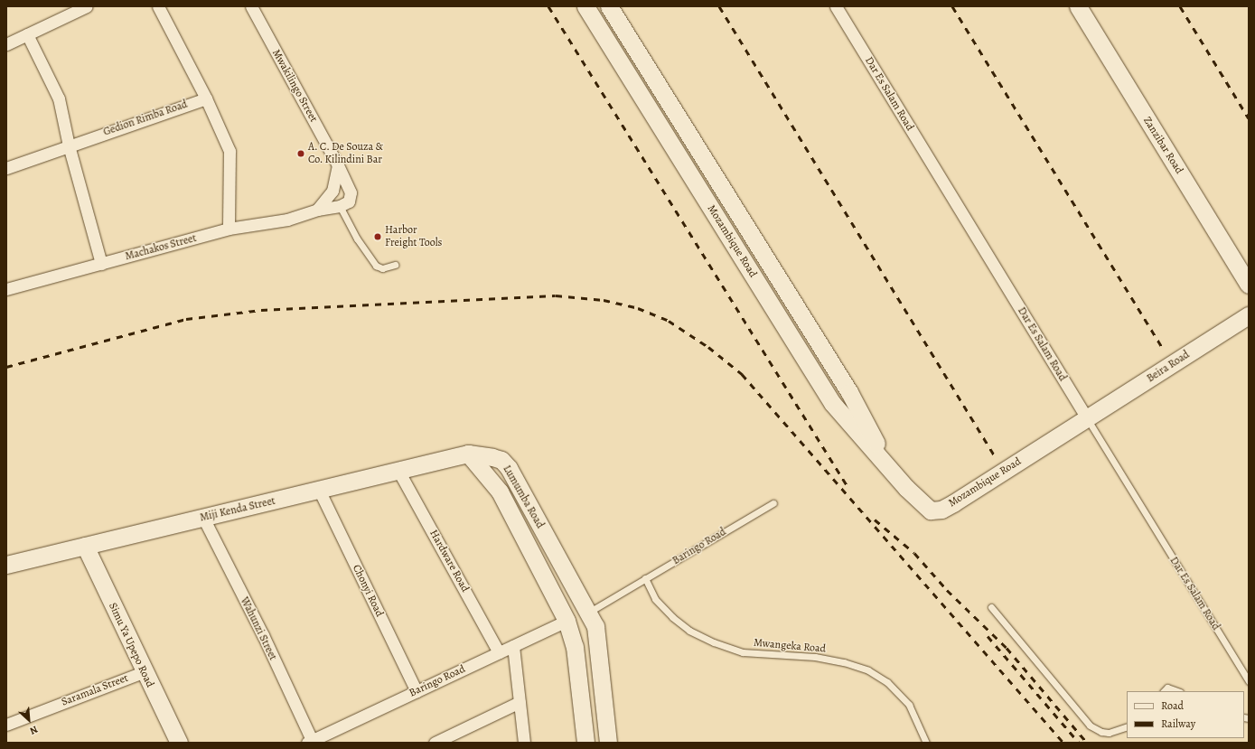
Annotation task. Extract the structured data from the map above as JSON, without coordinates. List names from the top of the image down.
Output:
{
  "streets": {
    "street": [
      "Mwakilingo Street",
      "Dar Es Salam Road",
      "Gedion Rimba Road",
      "Zanzibar Road",
      "Mozambique Road",
      "Machakos Street",
      "Beira Road",
      "Lumumba Road",
      "Miji Kenda Street",
      "Baringo Road",
      "Hardware Road",
      "Chonyi Road",
      "Wahunzi Street",
      "Simu Ya Upepo Road",
      "Saramala Street"
    ],
    "lane": ["Mwangeka Road"]
  },
  "crossings": [
    ["Mwakilingo Street", "Machakos Street"],
    ["Dar Es Salam Road", "Mozambique Road"],
    ["Dar Es Salam Road", "Beira Road"],
    ["Mozambique Road", "Beira Road"],
    ["Lumumba Road", "Miji Kenda Street"],
    ["Lumumba Road", "Baringo Road"],
    ["Miji Kenda Street", "Hardware Road"],
    ["Miji Kenda Street", "Chonyi Road"],
    ["Miji Kenda Street", "Wahunzi Street"],
    ["Miji Kenda Street", "Simu Ya Upepo Road"],
    ["Baringo Road", "Hardware Road"],
    ["Baringo Road", "Chonyi Road"],
    ["Baringo Road", "Wahunzi Street"],
    ["Baringo Road", "Mwangeka Road"],
    ["Simu Ya Upepo Road", "Saramala Street"]
  ],
  "places": ["A. C. De Souza & Co. Kilindini Bar", "Harbor Freight Tools"],
  "legend": ["Road", "Railway"],
  "north": "bottom right"
}
